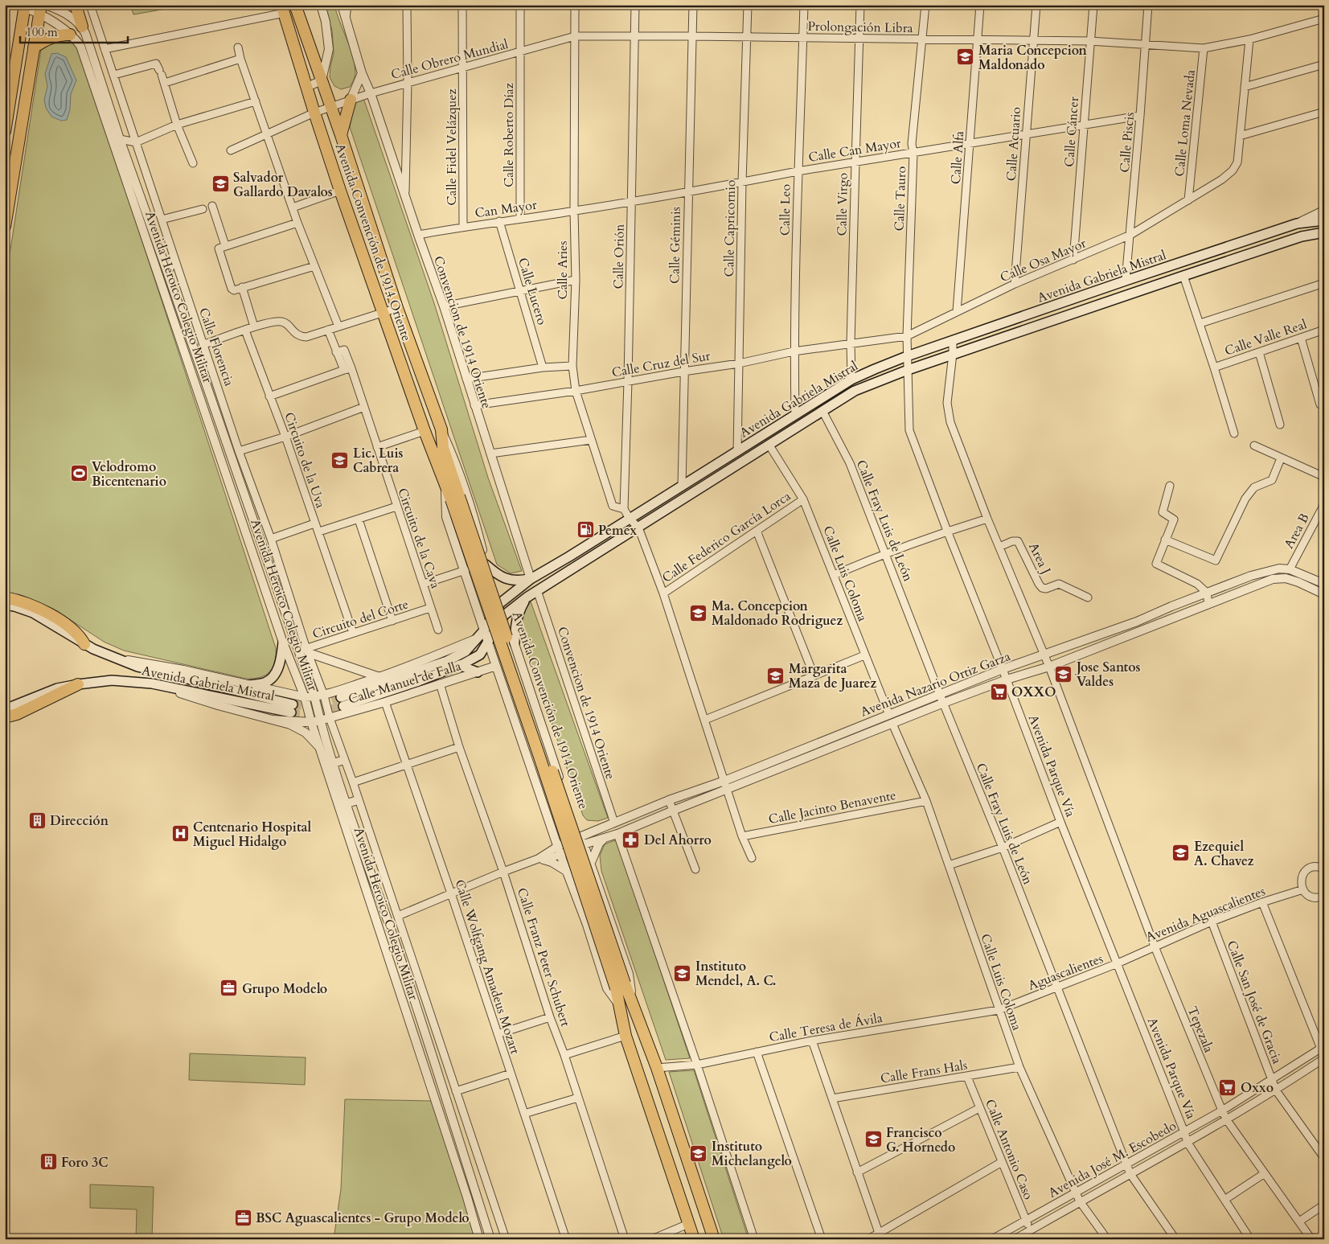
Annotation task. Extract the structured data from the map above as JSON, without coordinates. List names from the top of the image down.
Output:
{
  "streets": {
    "main road": ["Avenida Convención de 1914 Oriente", "Avenida Gabriela Mistral"],
    "street": [
      "Prolongación Libra",
      "Calle Obrero Mundial",
      "Calle Loma Nevada",
      "Calle Cáncer",
      "Calle Roberto Díaz",
      "Calle Piscis",
      "Calle Acuario",
      "Calle Fidel Velázquez",
      "Calle Can Mayor",
      "Calle Alfa",
      "Calle Tauro",
      "Calle Virgo",
      "Can Mayor",
      "Calle Leo",
      "Calle Capricornio",
      "Calle Géminis",
      "Calle Orión",
      "Calle Osa Mayor",
      "Calle Aries",
      "Calle Lucero",
      "Avenida Heroico Colegio Militar",
      "Convencion de 1914 Oriente",
      "Calle Valle Real",
      "Calle Florencia",
      "Calle Cruz del Sur",
      "Circuito de la Uva",
      "Calle Fray Luis de León",
      "Area B",
      "Calle Federico García Lorca",
      "Circuito de la Cava",
      "Area J",
      "Calle Luis Coloma",
      "Circuito del Corte",
      "Calle Manuel de Falla",
      "Avenida Nazario Ortiz Garza",
      "Avenida Parque Vía",
      "Calle Jacinto Benavente",
      "Avenida Aguascalientes",
      "Calle Franz Peter Schubert",
      "Calle Wolfgang Amadeus Mozart",
      "Aguascalientes",
      "Calle San José de Gracia",
      "Calle Teresa de Ávila",
      "Tepezala",
      "Calle Frans Hals",
      "Calle Antonio Caso",
      "Avenida José M. Escobedo"
    ]
  },
  "crossings": [
    ["Prolongación Libra", "Calle Obrero Mundial"],
    ["Prolongación Libra", "Calle Loma Nevada"],
    ["Prolongación Libra", "Calle Cáncer"],
    ["Prolongación Libra", "Calle Piscis"],
    ["Prolongación Libra", "Calle Acuario"],
    ["Prolongación Libra", "Calle Alfa"],
    ["Prolongación Libra", "Calle Tauro"],
    ["Prolongación Libra", "Calle Virgo"],
    ["Prolongación Libra", "Calle Leo"],
    ["Prolongación Libra", "Calle Capricornio"],
    ["Prolongación Libra", "Calle Géminis"],
    ["Prolongación Libra", "Calle Orión"],
    ["Prolongación Libra", "Calle Aries"],
    ["Calle Obrero Mundial", "Calle Roberto Díaz"],
    ["Calle Obrero Mundial", "Calle Fidel Velázquez"],
    ["Calle Obrero Mundial", "Avenida Convención de 1914 Oriente"],
    ["Calle Obrero Mundial", "Calle Aries"],
    ["Calle Obrero Mundial", "Convencion de 1914 Oriente"],
    ["Calle Loma Nevada", "Calle Osa Mayor"],
    ["Calle Cáncer", "Calle Can Mayor"],
    ["Calle Cáncer", "Calle Osa Mayor"],
    ["Calle Roberto Díaz", "Can Mayor"],
    ["Calle Piscis", "Calle Can Mayor"],
    ["Calle Piscis", "Calle Osa Mayor"],
    ["Calle Piscis", "Avenida Gabriela Mistral"],
    ["Calle Acuario", "Calle Can Mayor"],
    ["Calle Acuario", "Calle Osa Mayor"],
    ["Calle Fidel Velázquez", "Can Mayor"],
    ["Calle Can Mayor", "Calle Alfa"],
    ["Calle Can Mayor", "Calle Tauro"],
    ["Calle Can Mayor", "Calle Virgo"],
    ["Calle Can Mayor", "Can Mayor"],
    ["Calle Can Mayor", "Calle Leo"],
    ["Calle Can Mayor", "Calle Capricornio"],
    ["Calle Can Mayor", "Calle Géminis"],
    ["Calle Can Mayor", "Calle Orión"],
    ["Calle Can Mayor", "Calle Aries"],
    ["Calle Alfa", "Calle Osa Mayor"],
    ["Calle Tauro", "Calle Osa Mayor"],
    ["Calle Tauro", "Avenida Gabriela Mistral"],
    ["Calle Tauro", "Avenida Parque Vía"],
    ["Calle Virgo", "Calle Osa Mayor"],
    ["Calle Virgo", "Avenida Gabriela Mistral"],
    ["Calle Virgo", "Calle Cruz del Sur"],
    ["Can Mayor", "Calle Aries"],
    ["Can Mayor", "Calle Lucero"],
    ["Can Mayor", "Convencion de 1914 Oriente"],
    ["Calle Leo", "Avenida Gabriela Mistral"],
    ["Calle Leo", "Calle Cruz del Sur"],
    ["Calle Capricornio", "Avenida Gabriela Mistral"],
    ["Calle Capricornio", "Calle Cruz del Sur"],
    ["Avenida Convención de 1914 Oriente", "Avenida Gabriela Mistral"],
    ["Avenida Convención de 1914 Oriente", "Calle Manuel de Falla"],
    ["Avenida Convención de 1914 Oriente", "Avenida Nazario Ortiz Garza"],
    ["Avenida Convención de 1914 Oriente", "Calle Teresa de Ávila"],
    ["Calle Géminis", "Avenida Gabriela Mistral"],
    ["Calle Géminis", "Calle Cruz del Sur"],
    ["Calle Orión", "Calle Aries"],
    ["Calle Orión", "Calle Cruz del Sur"],
    ["Calle Osa Mayor", "Calle Cruz del Sur"],
    ["Calle Aries", "Avenida Gabriela Mistral"],
    ["Calle Aries", "Calle Cruz del Sur"],
    ["Avenida Gabriela Mistral", "Avenida Heroico Colegio Militar"],
    ["Avenida Gabriela Mistral", "Convencion de 1914 Oriente"],
    ["Avenida Gabriela Mistral", "Calle Fray Luis de León"],
    ["Avenida Gabriela Mistral", "Calle Luis Coloma"],
    ["Avenida Gabriela Mistral", "Calle Manuel de Falla"],
    ["Avenida Gabriela Mistral", "Avenida Parque Vía"],
    ["Avenida Heroico Colegio Militar", "Calle Florencia"],
    ["Avenida Heroico Colegio Militar", "Circuito del Corte"],
    ["Avenida Heroico Colegio Militar", "Calle Manuel de Falla"],
    ["Convencion de 1914 Oriente", "Calle Cruz del Sur"],
    ["Convencion de 1914 Oriente", "Avenida Nazario Ortiz Garza"],
    ["Calle Florencia", "Circuito del Corte"],
    ["Calle Florencia", "Calle Manuel de Falla"],
    ["Circuito de la Uva", "Circuito del Corte"],
    ["Calle Fray Luis de León", "Avenida Nazario Ortiz Garza"],
    ["Calle Fray Luis de León", "Aguascalientes"],
    ["Calle Fray Luis de León", "Avenida José M. Escobedo"],
    ["Area B", "Avenida Nazario Ortiz Garza"],
    ["Calle Federico García Lorca", "Calle Luis Coloma"],
    ["Circuito de la Cava", "Circuito del Corte"],
    ["Calle Luis Coloma", "Avenida Nazario Ortiz Garza"],
    ["Calle Luis Coloma", "Calle Jacinto Benavente"],
    ["Calle Luis Coloma", "Aguascalientes"],
    ["Calle Luis Coloma", "Calle Teresa de Ávila"],
    ["Calle Luis Coloma", "Calle Frans Hals"],
    ["Calle Luis Coloma", "Avenida José M. Escobedo"],
    ["Calle Manuel de Falla", "Calle Franz Peter Schubert"],
    ["Calle Manuel de Falla", "Calle Wolfgang Amadeus Mozart"],
    ["Avenida Nazario Ortiz Garza", "Avenida Parque Vía"],
    ["Avenida Parque Vía", "Avenida Aguascalientes"],
    ["Avenida Parque Vía", "Aguascalientes"],
    ["Avenida Parque Vía", "Avenida José M. Escobedo"],
    ["Avenida Aguascalientes", "Aguascalientes"],
    ["Avenida Aguascalientes", "Calle San José de Gracia"],
    ["Avenida Aguascalientes", "Tepezala"],
    ["Aguascalientes", "Calle Teresa de Ávila"],
    ["Calle San José de Gracia", "Avenida José M. Escobedo"],
    ["Tepezala", "Avenida José M. Escobedo"],
    ["Calle Frans Hals", "Calle Antonio Caso"],
    ["Calle Antonio Caso", "Avenida José M. Escobedo"]
  ],
  "places": {
    "school or university": [
      "Maria Concepcion Maldonado",
      "Salvador Gallardo Davalos",
      "Lic. Luis Cabrera",
      "Ma. Concepcion Maldonado Rodriguez",
      "Jose Santos Valdes",
      "Margarita Maza de Juarez",
      "Ezequiel A. Chavez",
      "Instituto Mendel, A. C.",
      "Francisco G. Hornedo",
      "Instituto Michelangelo"
    ],
    "sports": ["Velodromo Bicentenario"],
    "fuel station": ["Pemex"],
    "supermarket": ["OXXO", "Oxxo"],
    "building": ["Dirección", "Foro 3C"],
    "hospital": ["Centenario Hospital Miguel Hidalgo"],
    "pharmacy": ["Del Ahorro"],
    "office": ["Grupo Modelo", "BSC Aguascalientes - Grupo Modelo"]
  },
  "scale_bar": "100 m"
}
